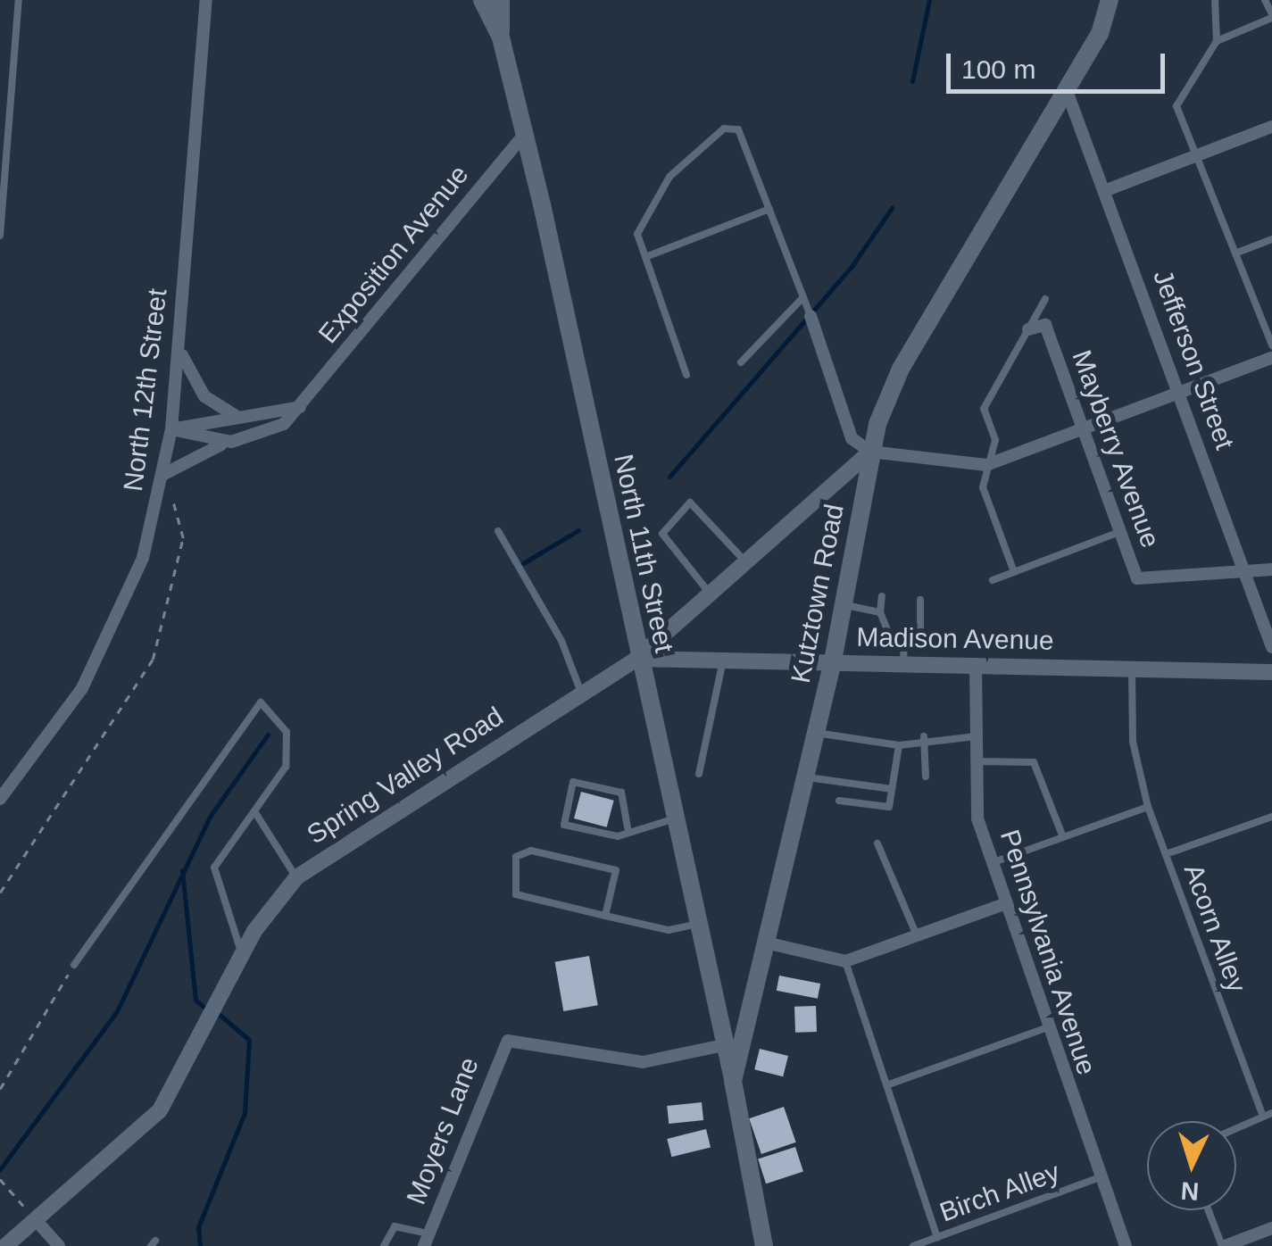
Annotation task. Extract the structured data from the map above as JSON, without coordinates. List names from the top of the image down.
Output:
{
  "streets": {
    "main road": ["North 11th Street", "Kutztown Road"],
    "street": [
      "Exposition Avenue",
      "Jefferson Street",
      "North 12th Street",
      "Mayberry Avenue",
      "Madison Avenue",
      "Spring Valley Road",
      "Pennsylvania Avenue",
      "Moyers Lane"
    ],
    "lane": ["Acorn Alley", "Birch Alley"]
  },
  "crossings": [
    ["Exposition Avenue", "North 12th Street"],
    ["Exposition Avenue", "North 11th Street"],
    ["Jefferson Street", "Mayberry Avenue"],
    ["Jefferson Street", "Kutztown Road"],
    ["North 11th Street", "Kutztown Road"],
    ["North 11th Street", "Moyers Lane"],
    ["Kutztown Road", "Madison Avenue"],
    ["Kutztown Road", "Spring Valley Road"],
    ["Madison Avenue", "Spring Valley Road"],
    ["Madison Avenue", "Acorn Alley"],
    ["Madison Avenue", "Pennsylvania Avenue"],
    ["Pennsylvania Avenue", "Birch Alley"]
  ],
  "scale_bar": "100 m",
  "north": "bottom"
}
